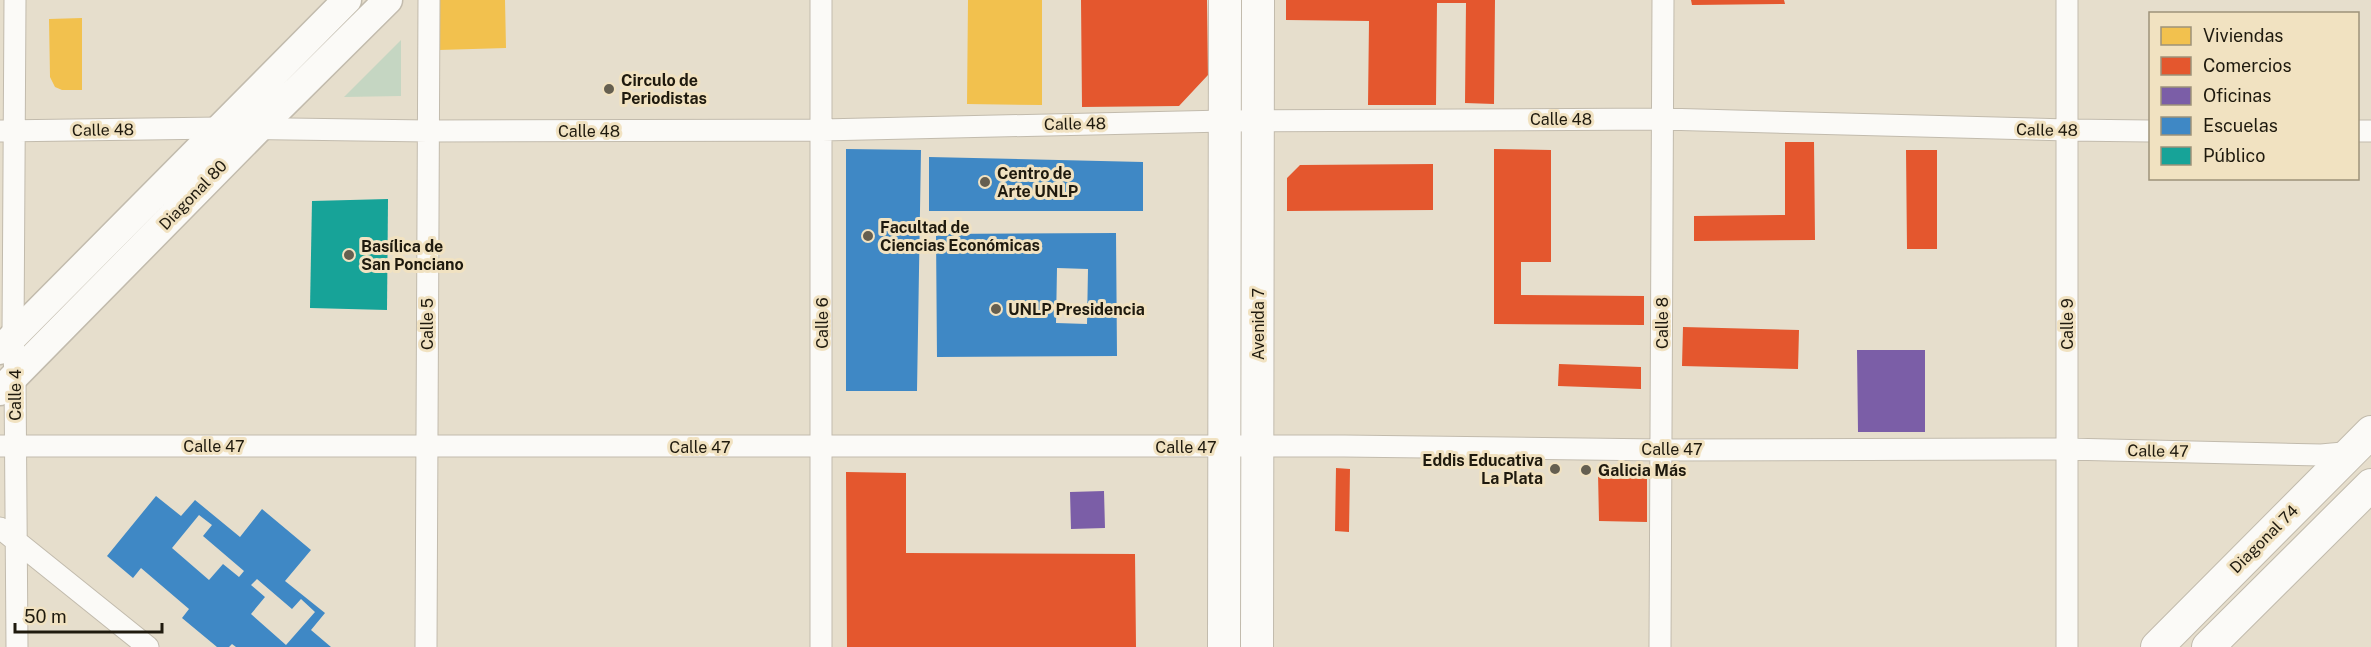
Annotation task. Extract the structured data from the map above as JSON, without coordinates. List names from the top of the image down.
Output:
{
  "streets": {
    "main road": ["Diagonal 80", "Avenida 7", "Diagonal 74"],
    "street": [
      "Calle 48",
      "Calle 6",
      "Calle 8",
      "Calle 5",
      "Calle 9",
      "Calle 4",
      "Calle 47"
    ]
  },
  "crossings": [
    ["Calle 48", "Diagonal 80"],
    ["Calle 48", "Calle 6"],
    ["Calle 48", "Calle 8"],
    ["Calle 48", "Calle 5"],
    ["Calle 48", "Avenida 7"],
    ["Calle 48", "Calle 9"],
    ["Calle 48", "Calle 4"],
    ["Diagonal 80", "Calle 4"],
    ["Calle 6", "Calle 47"],
    ["Calle 8", "Calle 47"],
    ["Calle 5", "Calle 47"],
    ["Avenida 7", "Calle 47"],
    ["Calle 9", "Calle 47"],
    ["Calle 4", "Calle 47"],
    ["Calle 47", "Diagonal 74"]
  ],
  "places": [
    "Circulo de Periodistas",
    "Centro de Arte UNLP",
    "Facultad de Ciencias Económicas",
    "Basílica de San Ponciano",
    "UNLP Presidencia",
    "Eddis Educativa La Plata",
    "Galicia Más"
  ],
  "legend": [
    "Viviendas",
    "Comercios",
    "Oficinas",
    "Escuelas",
    "Público"
  ],
  "scale_bar": "50 m"
}
